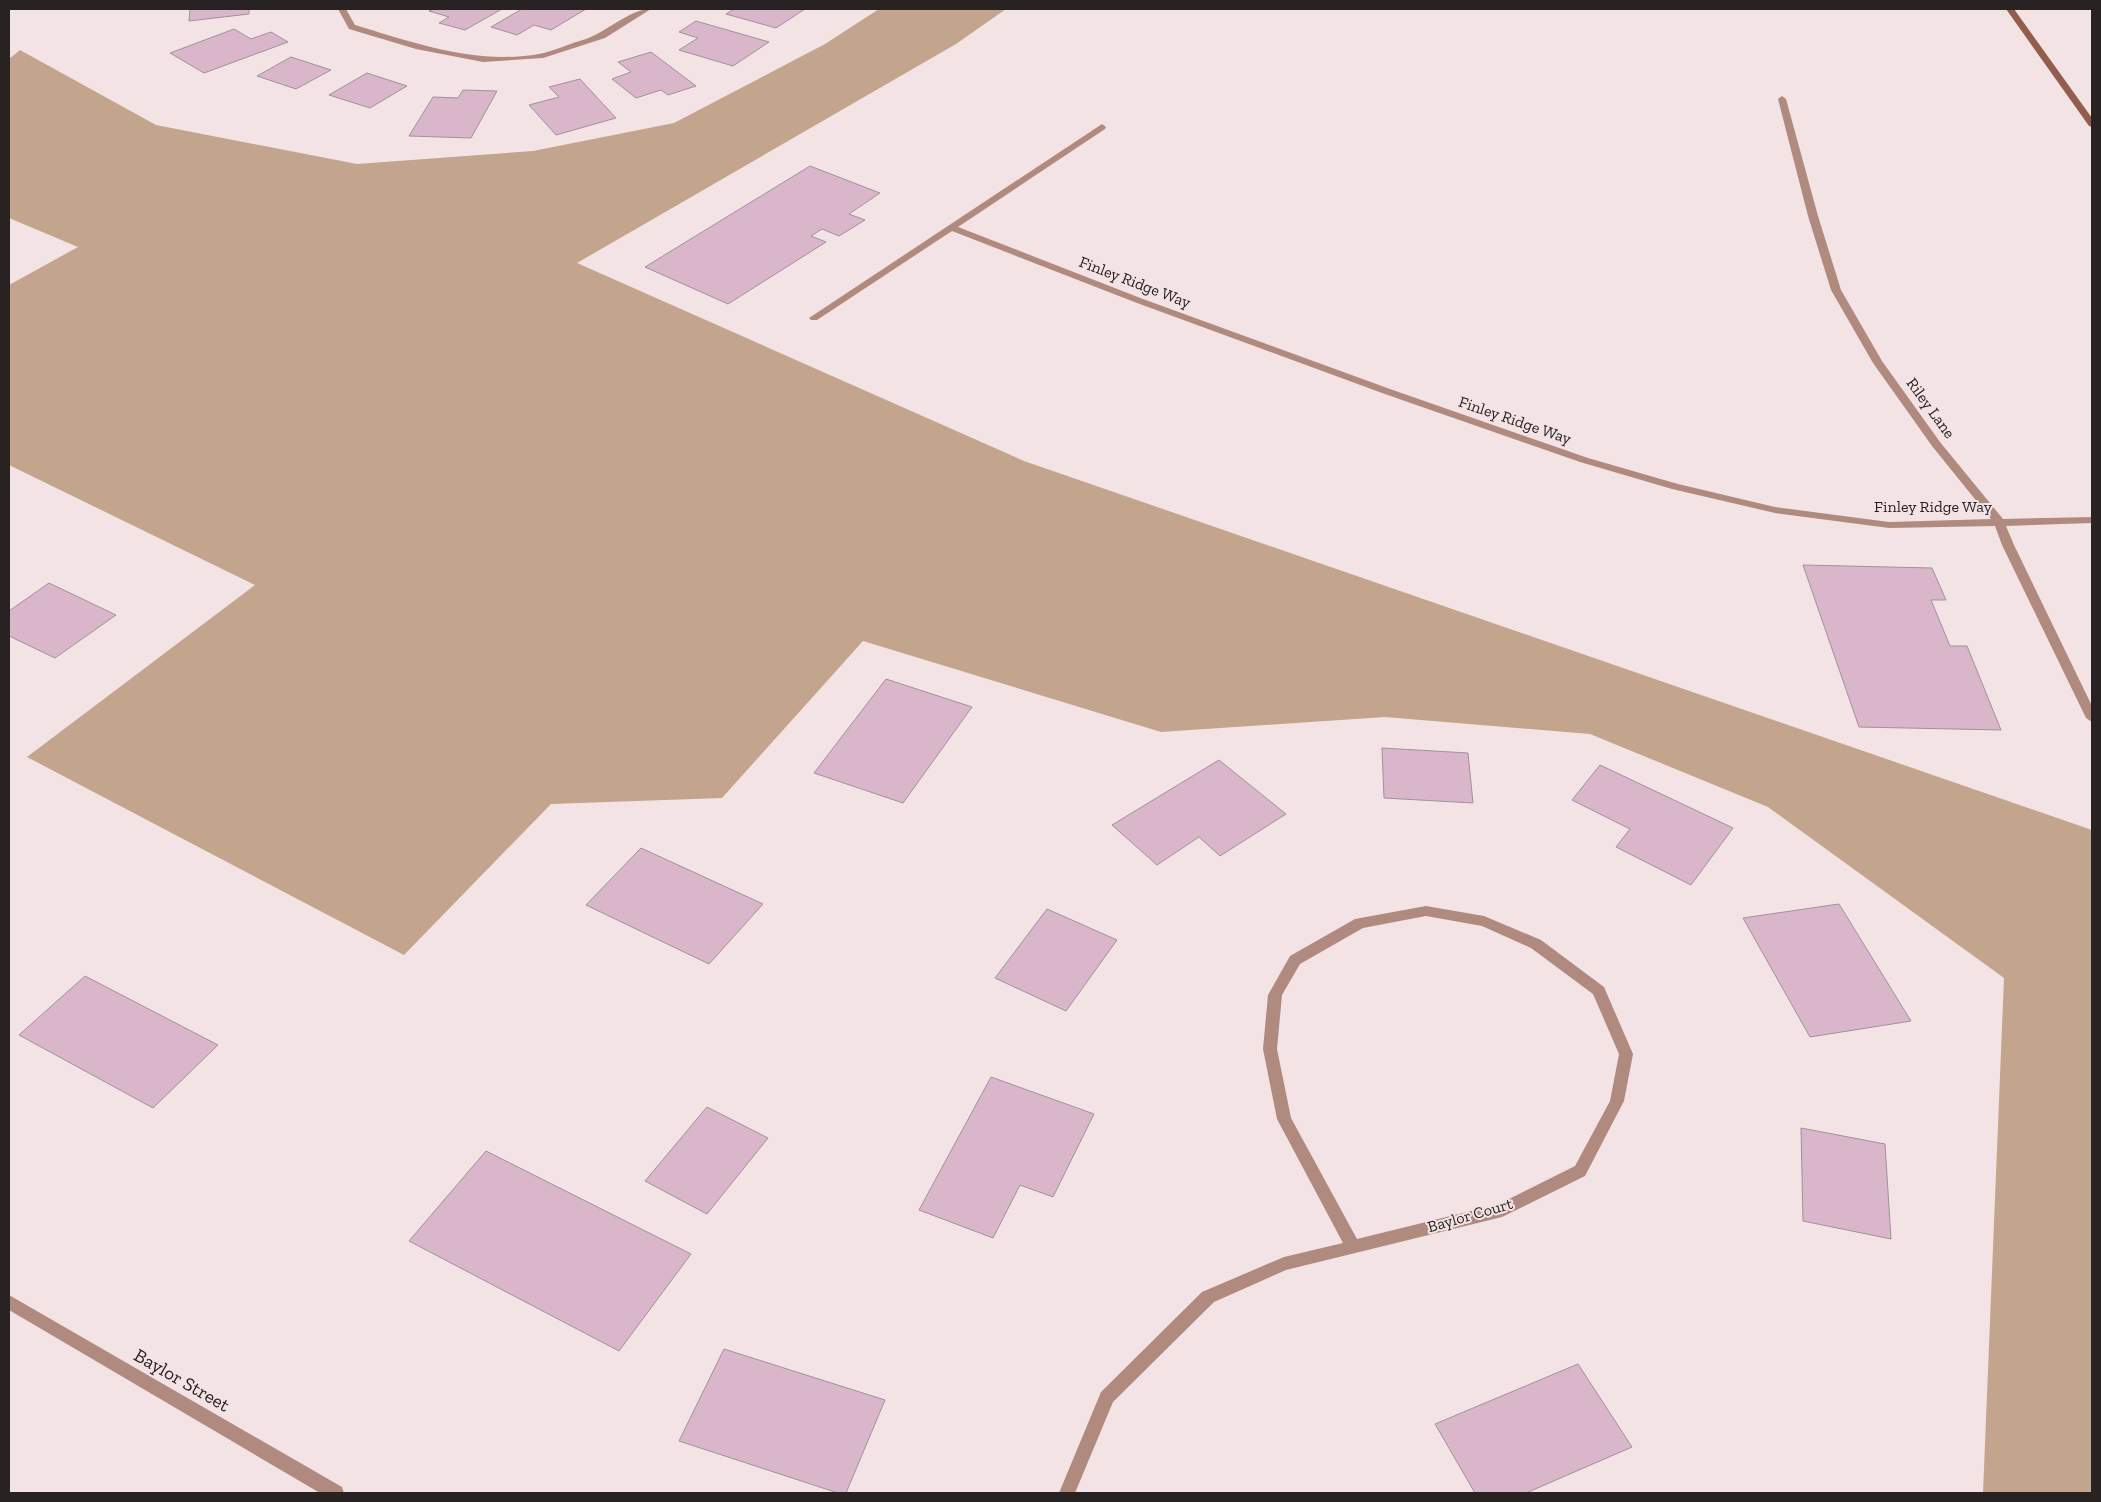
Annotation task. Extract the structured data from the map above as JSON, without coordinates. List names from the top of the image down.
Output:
{
  "streets": {
    "street": [
      "Finley Ridge Way",
      "Riley Lane",
      "Baylor Court",
      "Baylor Street"
    ]
  },
  "crossings": [
    ["Finley Ridge Way", "Riley Lane"]
  ]
}
